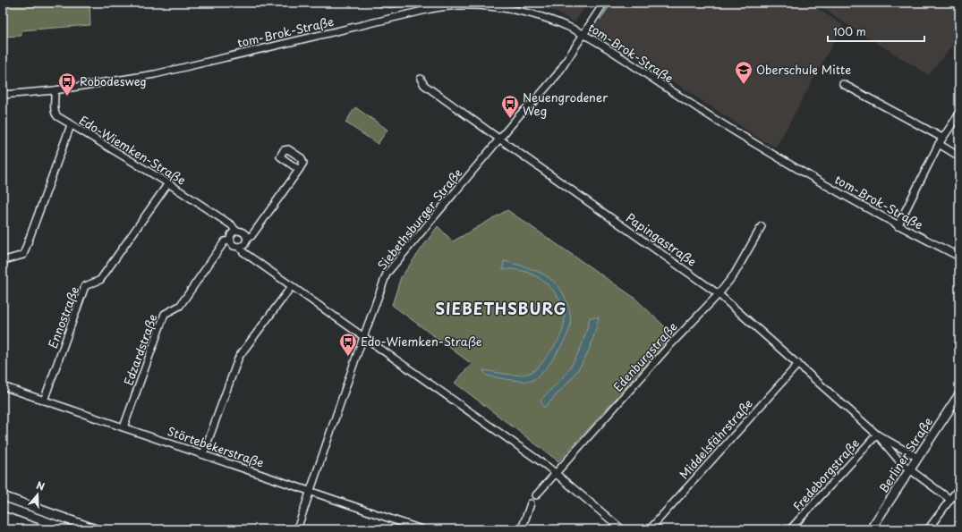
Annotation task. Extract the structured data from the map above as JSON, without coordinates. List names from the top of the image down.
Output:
{
  "streets": {
    "main road": ["Berliner Straße"],
    "street": [
      "tom-Brok-Straße",
      "Edo-Wiemken-Straße",
      "Siebethsburger Straße",
      "Papingastraße",
      "Ennostraße",
      "Edzardstraße",
      "Edenburgstraße",
      "Middelsfährstraße",
      "Störtebekerstraße",
      "Fredeborgstraße"
    ]
  },
  "crossings": [
    ["tom-Brok-Straße", "Edo-Wiemken-Straße"],
    ["tom-Brok-Straße", "Siebethsburger Straße"],
    ["Edo-Wiemken-Straße", "Ennostraße"],
    ["Edo-Wiemken-Straße", "Edzardstraße"],
    ["Siebethsburger Straße", "Papingastraße"],
    ["Siebethsburger Straße", "Störtebekerstraße"],
    ["Papingastraße", "Edenburgstraße"],
    ["Papingastraße", "Middelsfährstraße"],
    ["Papingastraße", "Berliner Straße"],
    ["Papingastraße", "Fredeborgstraße"],
    ["Ennostraße", "Störtebekerstraße"],
    ["Edzardstraße", "Störtebekerstraße"]
  ],
  "districts": ["SIEBETHSBURG"],
  "places": {
    "school or university": ["Oberschule Mitte"],
    "bus stop": ["Robodesweg", "Neuengrodener Weg", "Edo-Wiemken-Straße"]
  },
  "scale_bar": "100 m",
  "north": "top"
}
